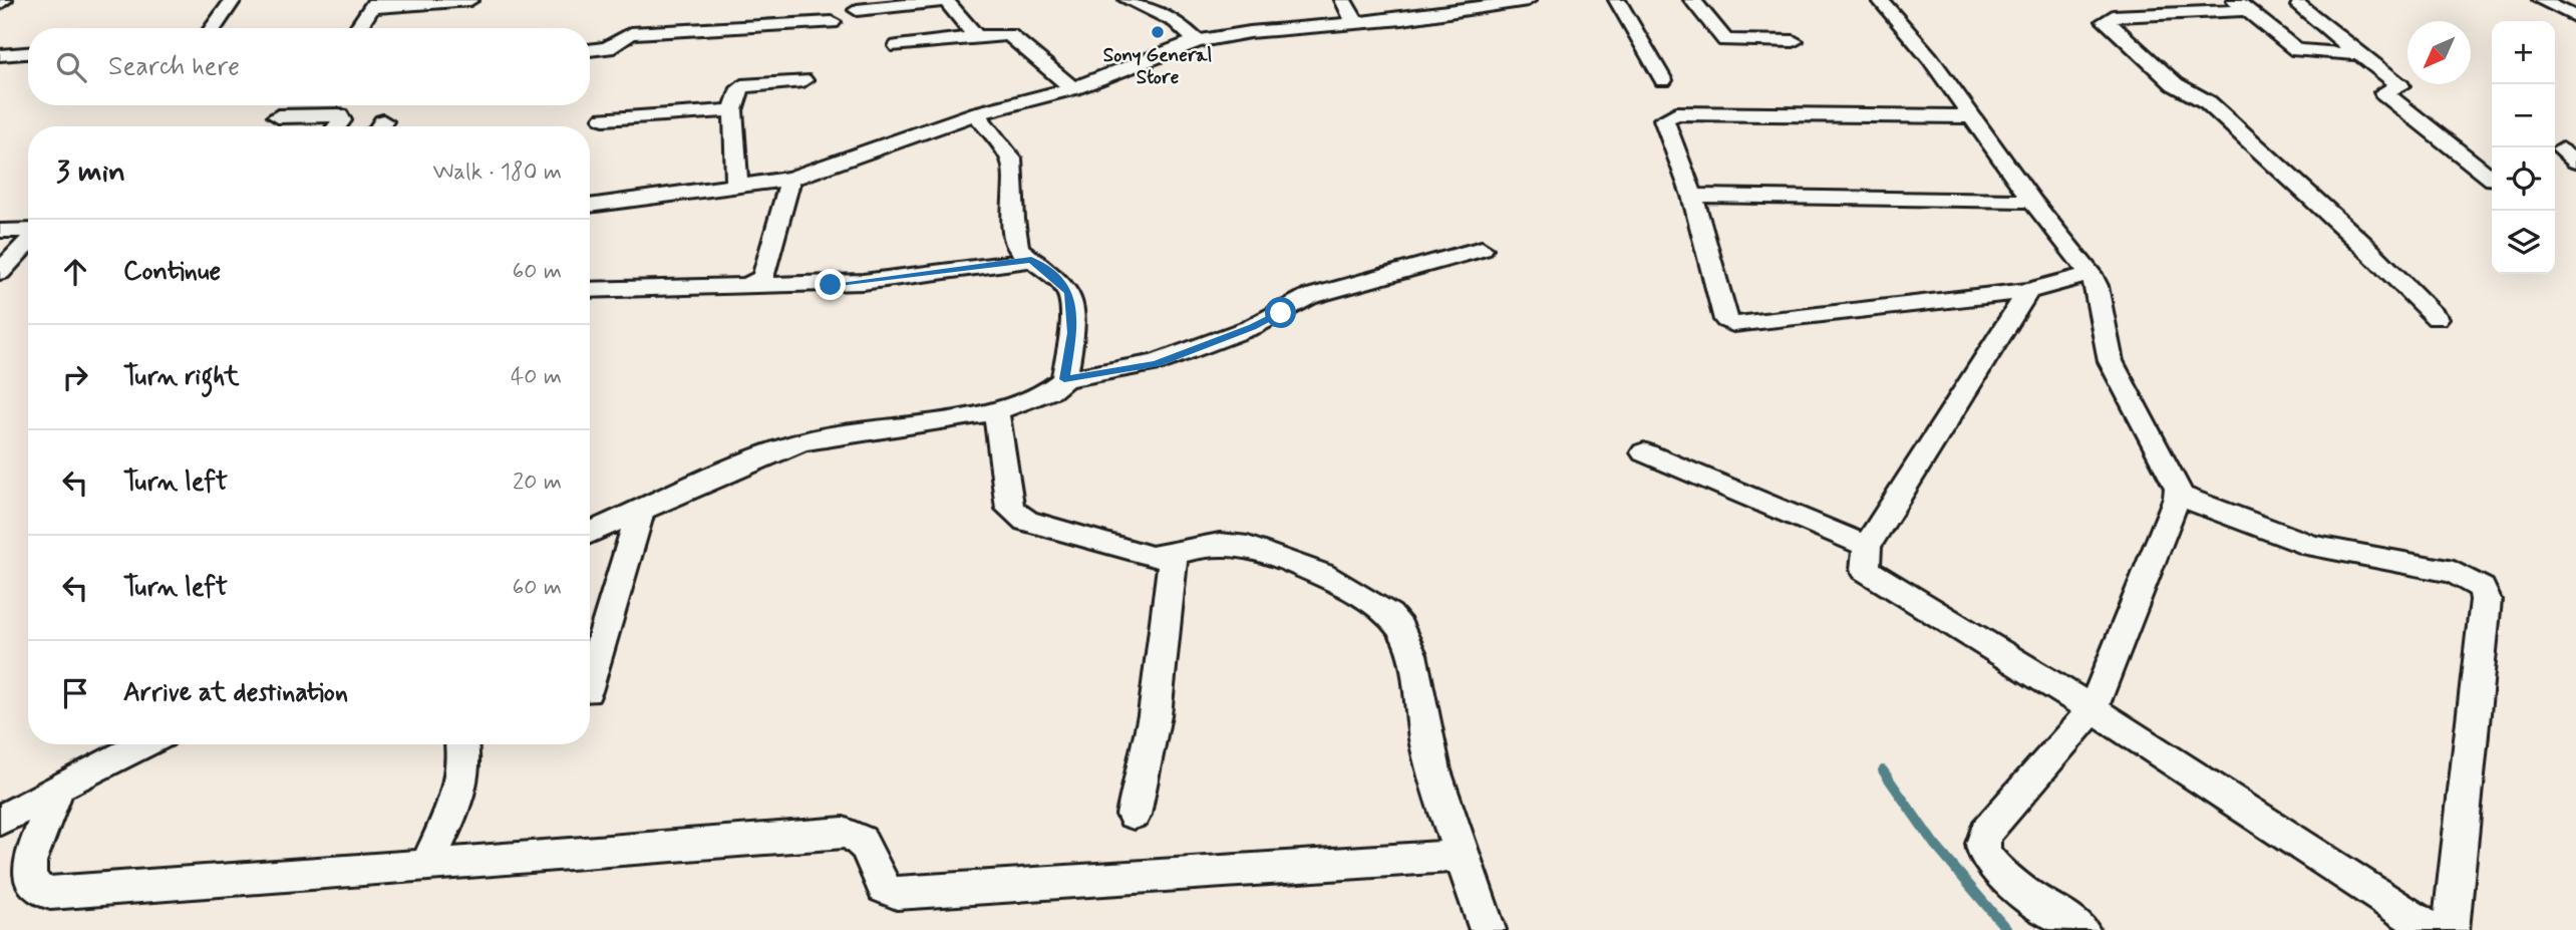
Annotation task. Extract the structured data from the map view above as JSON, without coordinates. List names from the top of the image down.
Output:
{
  "places": ["Sony General Store"],
  "north": "bottom left",
  "page": {
    "map_buttons": ["+", "−"],
    "search": "Search here",
    "heading": ["3 min", "Walk · 180 m"],
    "list": [
      ["Continue", "60 m"],
      ["Turn right", "40 m"],
      ["Turn left", "20 m"],
      ["Turn left", "60 m"],
      "Arrive at destination"
    ]
  }
}
